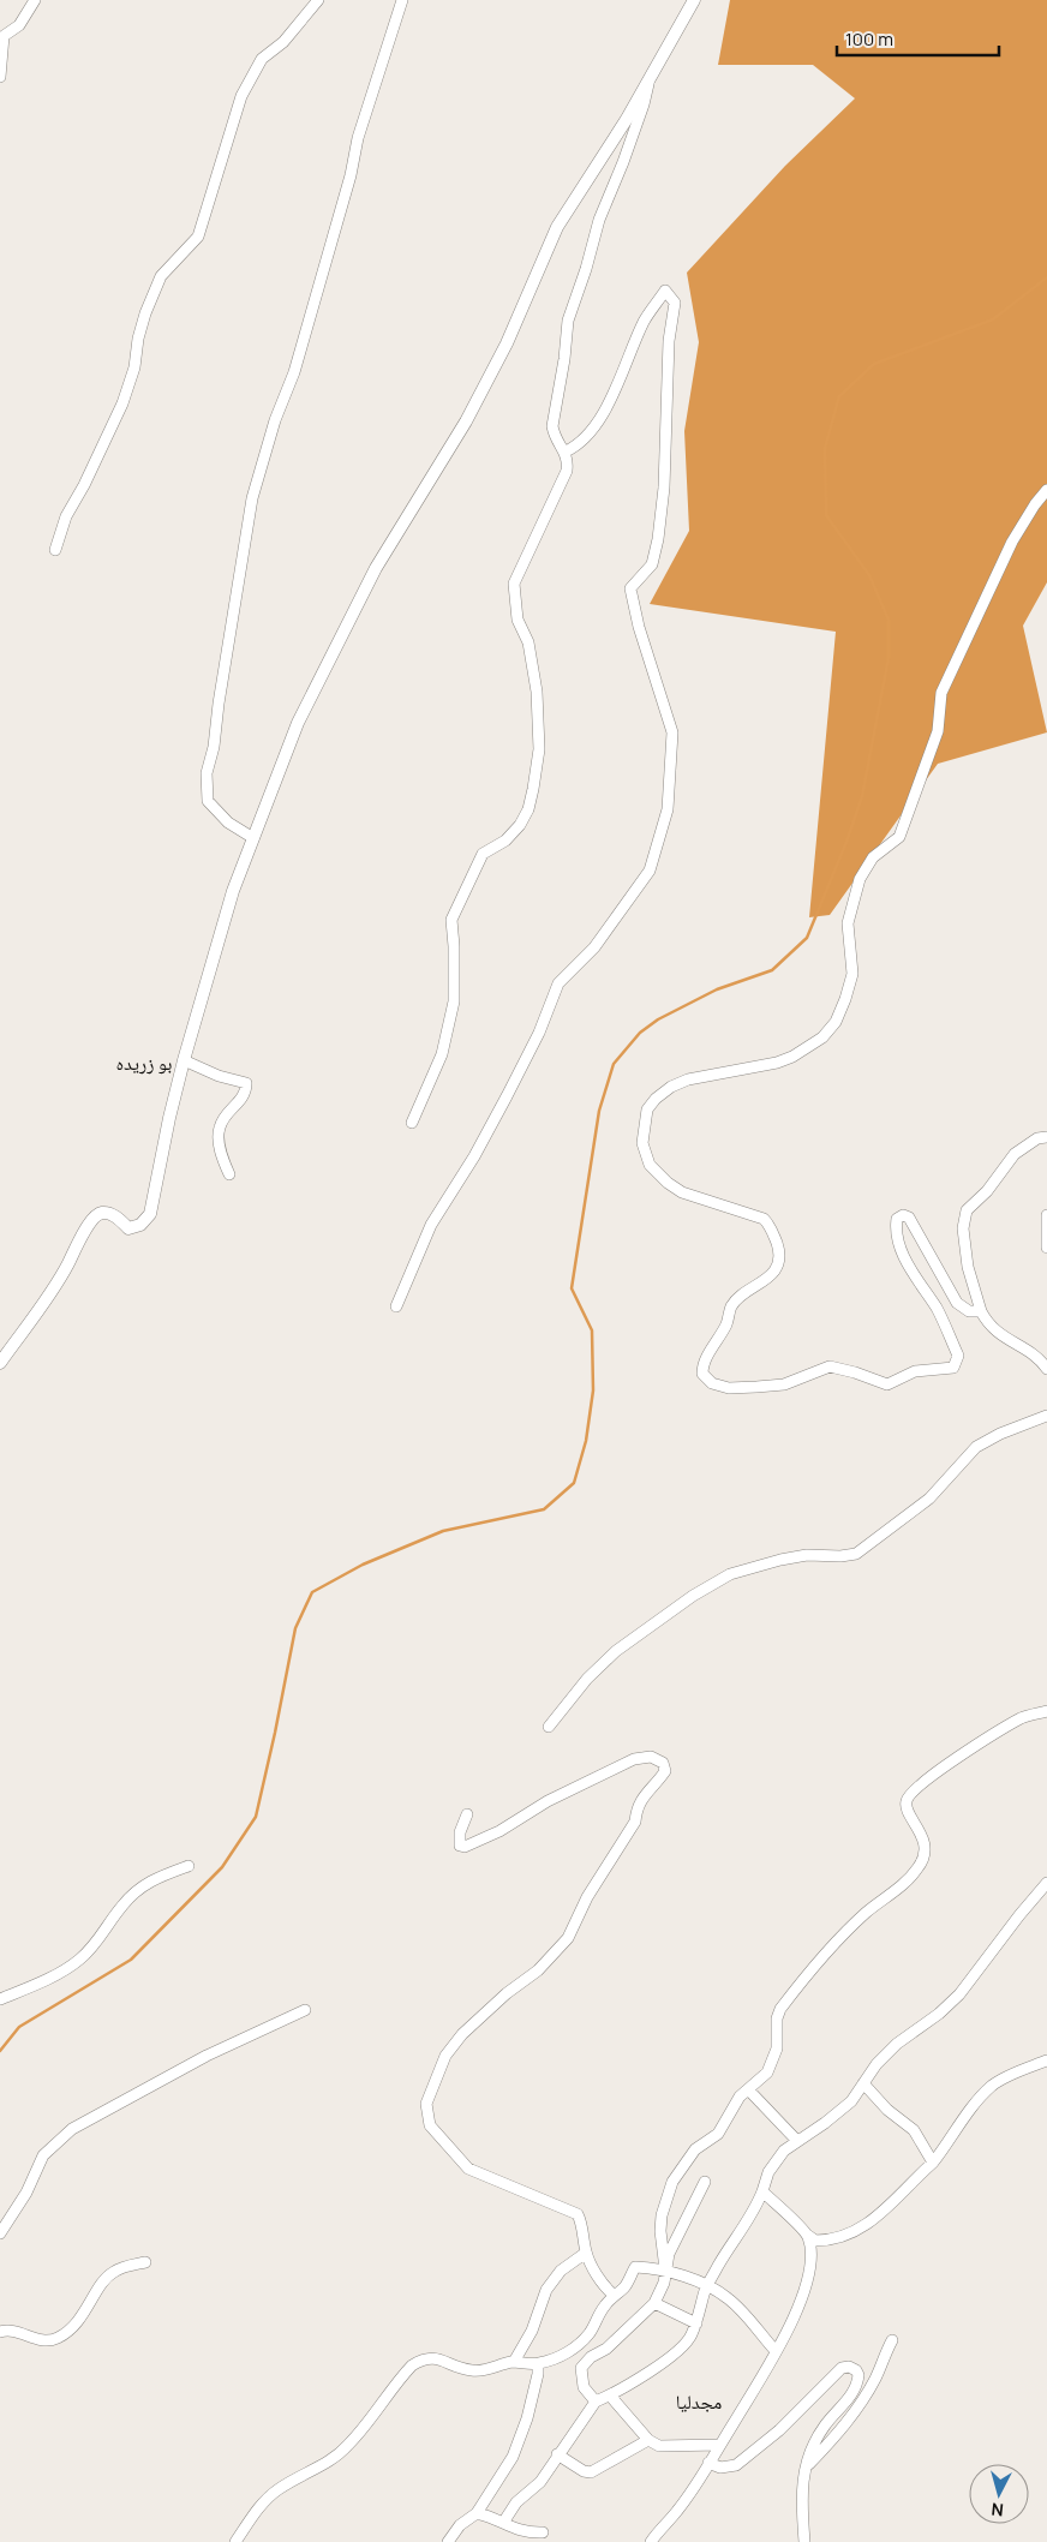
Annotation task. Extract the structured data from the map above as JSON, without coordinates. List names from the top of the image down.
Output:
{
  "districts": ["بو زريده", "مجدليا"],
  "scale_bar": "100 m",
  "north": "bottom"
}
